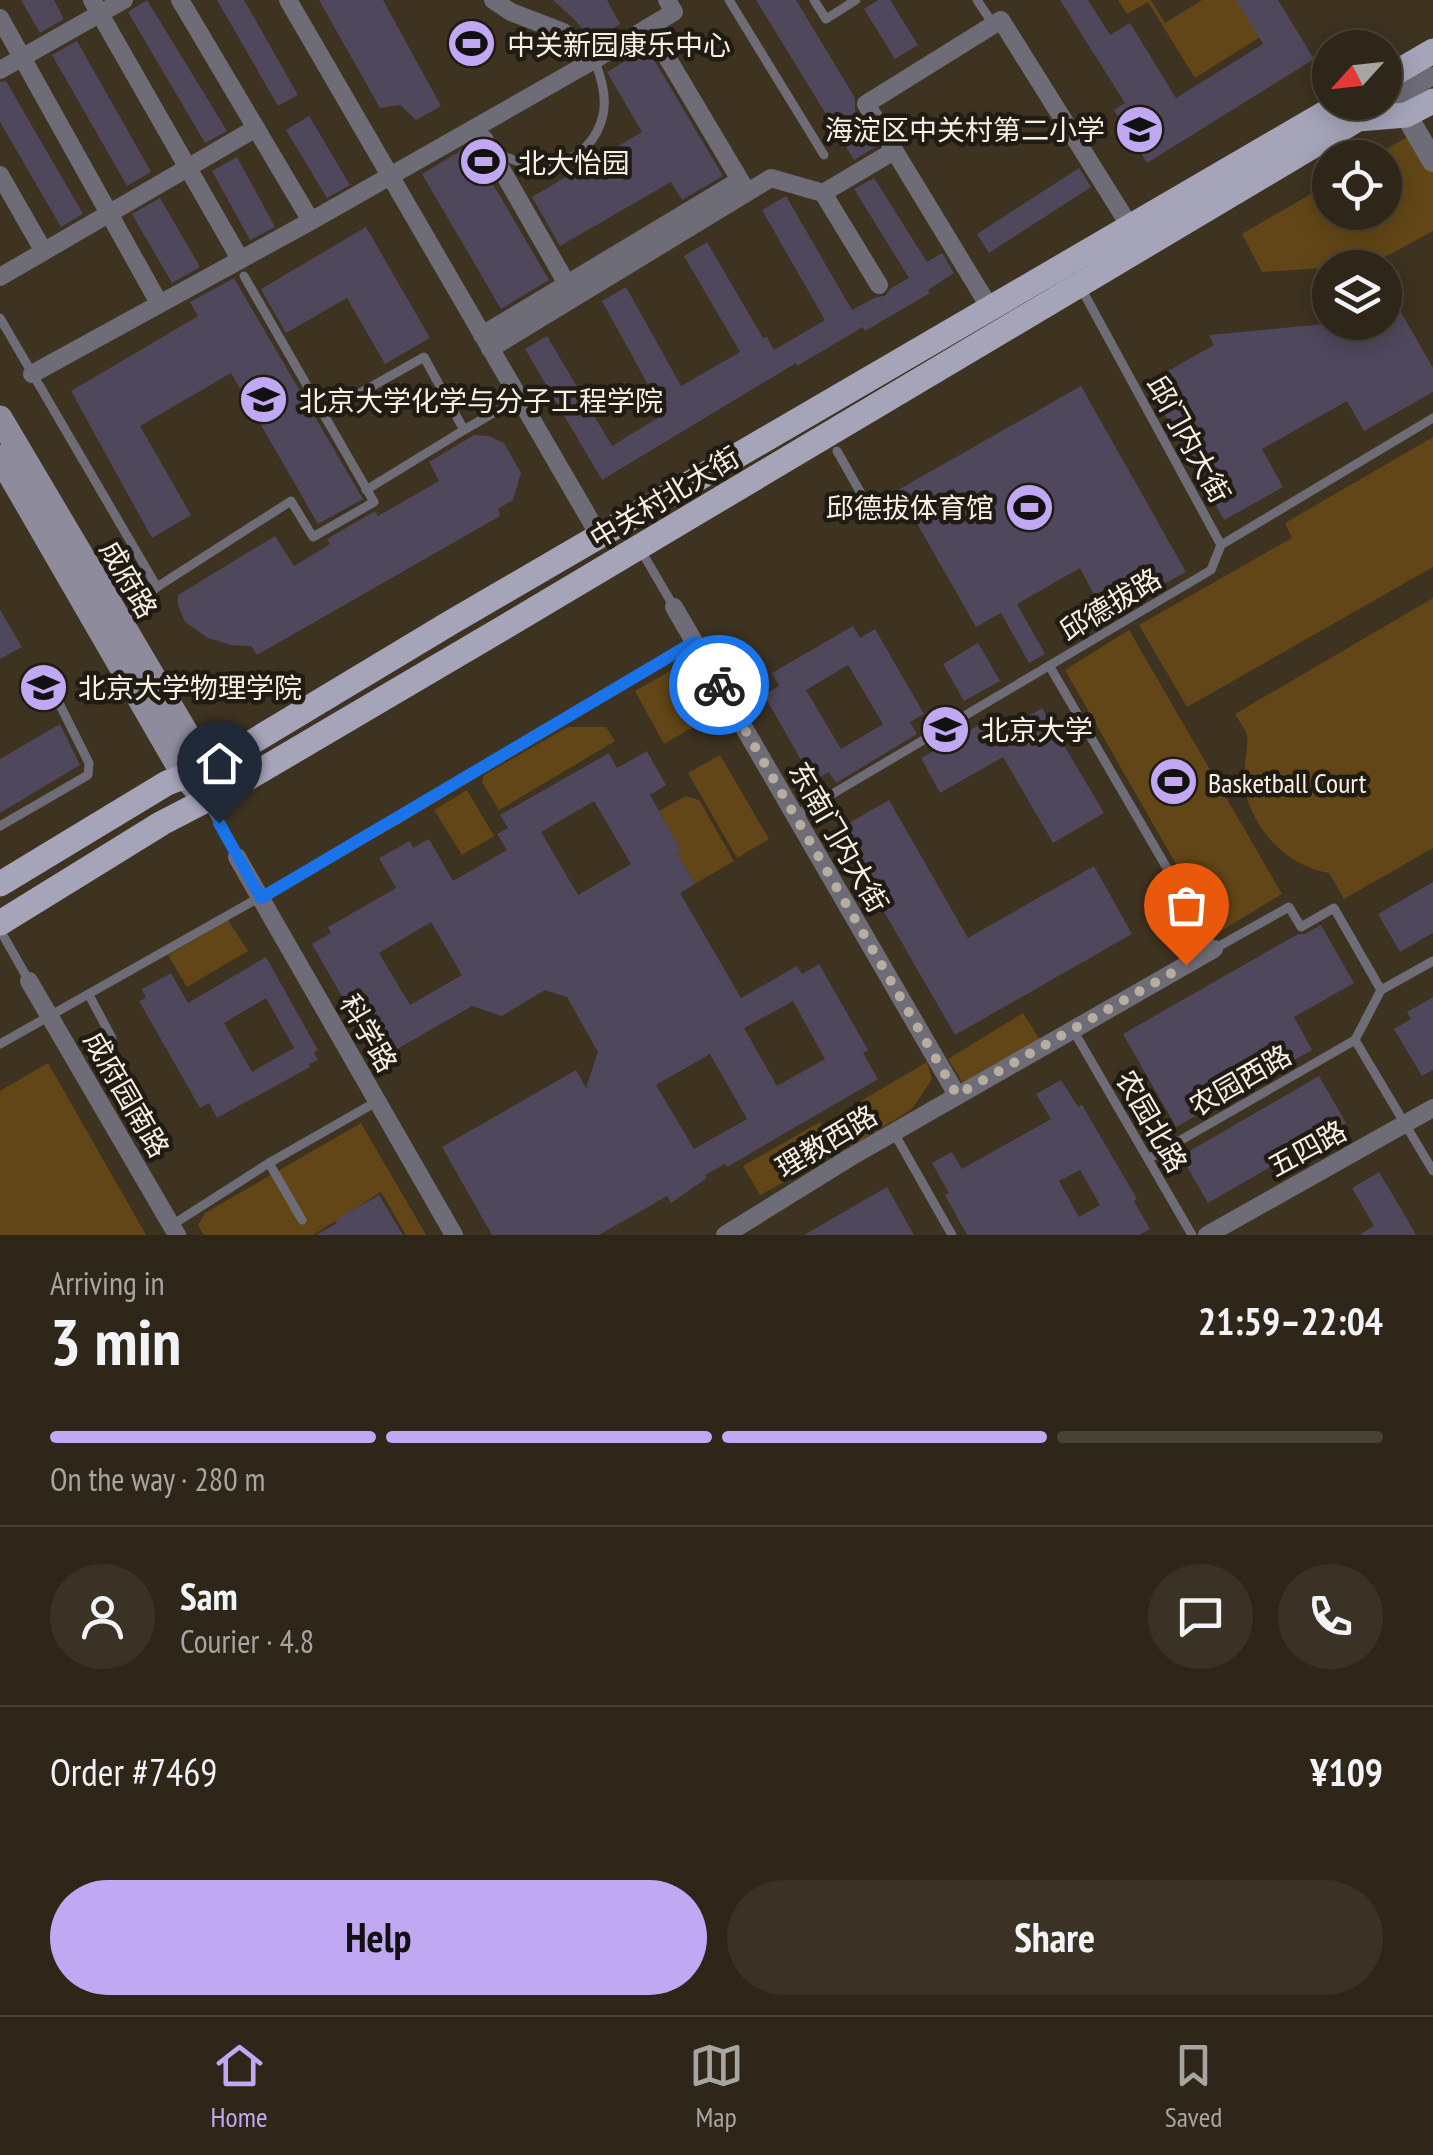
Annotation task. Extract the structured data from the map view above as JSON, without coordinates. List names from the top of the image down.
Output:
{
  "streets": {
    "main road": ["中关村北大街", "成府路"],
    "street": [
      "东南门内大街",
      "科学路",
      "成府园南路",
      "理教西路",
      "五四路"
    ],
    "lane": [
      "邱门内大街",
      "邱德拔路",
      "农园西路",
      "农园北路"
    ]
  },
  "crossings": [
    ["邱门内大街", "中关村北大街"],
    ["邱门内大街", "邱德拔路"],
    ["中关村北大街", "成府路"],
    ["邱德拔路", "东南门内大街"],
    ["东南门内大街", "理教西路"],
    ["农园西路", "农园北路"],
    ["农园北路", "理教西路"]
  ],
  "places": {
    "sports": [
      "中关新园康乐中心",
      "北大怡园",
      "邱德拔体育馆",
      "Basketball Court"
    ],
    "school or university": [
      "海淀区中关村第二小学",
      "北京大学化学与分子工程学院",
      "北京大学物理学院",
      "北京大学"
    ]
  },
  "north": "bottom left",
  "page": {
    "heading": ["3 min", "Arriving in", "21:59–22:04"],
    "panel": [
      "Sam",
      "Courier · 4.8",
      "Order #7469",
      "¥109"
    ],
    "bar": "On the way · 280 m",
    "buttons": ["Help", "Share"],
    "tabs": ["Home", "Map", "Saved"]
  }
}
